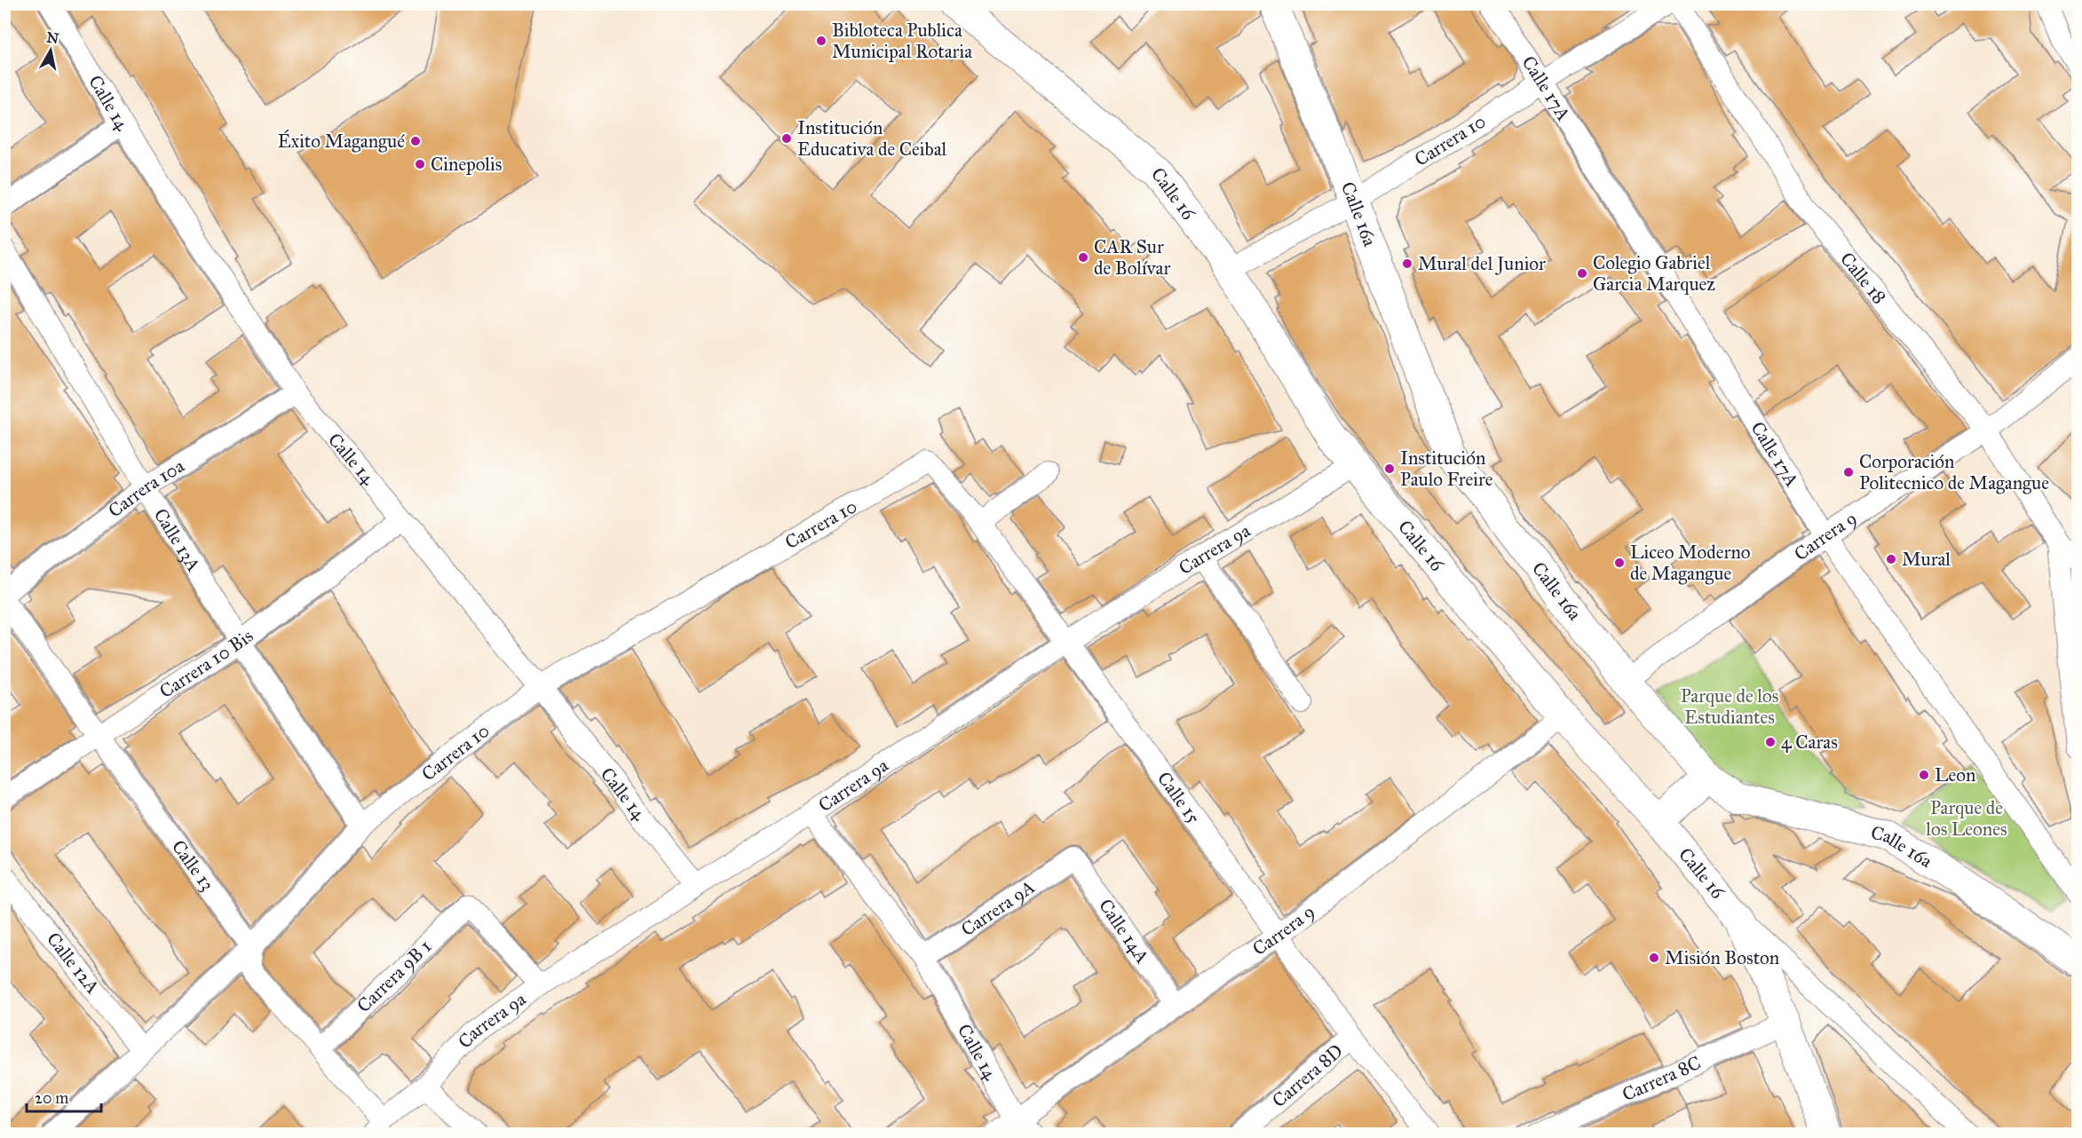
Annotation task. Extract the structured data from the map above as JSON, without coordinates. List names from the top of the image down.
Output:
{
  "streets": {
    "main road": ["Calle 16", "Calle 16a"],
    "street": [
      "Calle 17A",
      "Calle 14",
      "Carrera 10",
      "Calle 18",
      "Carrera 10a",
      "Carrera 9",
      "Calle 13A",
      "Carrera 9a",
      "Carrera 10 Bis",
      "Calle 15",
      "Calle 13",
      "Carrera 9A",
      "Calle 14A",
      "Calle 12A",
      "Carrera 9B 1",
      "Carrera 8D",
      "Carrera 8C"
    ]
  },
  "crossings": [
    ["Calle 17A", "Carrera 10"],
    ["Calle 17A", "Carrera 9"],
    ["Calle 14", "Carrera 10"],
    ["Calle 14", "Carrera 10a"],
    ["Calle 14", "Carrera 9"],
    ["Calle 14", "Carrera 9a"],
    ["Calle 14", "Carrera 10 Bis"],
    ["Calle 14", "Carrera 9A"],
    ["Carrera 10", "Calle 16"],
    ["Carrera 10", "Calle 16a"],
    ["Carrera 10", "Calle 13A"],
    ["Carrera 10", "Calle 15"],
    ["Carrera 10", "Calle 13"],
    ["Carrera 10", "Calle 12A"],
    ["Calle 16", "Carrera 9"],
    ["Calle 16", "Carrera 9a"],
    ["Calle 16", "Carrera 8C"],
    ["Calle 16a", "Carrera 9"],
    ["Calle 18", "Carrera 9"],
    ["Carrera 10a", "Calle 13A"],
    ["Carrera 9", "Calle 15"],
    ["Carrera 9", "Calle 14A"],
    ["Calle 13A", "Carrera 10 Bis"],
    ["Carrera 9a", "Calle 15"],
    ["Carrera 9a", "Carrera 9B 1"],
    ["Carrera 10 Bis", "Calle 13"],
    ["Calle 15", "Carrera 8D"],
    ["Carrera 9A", "Calle 14A"]
  ],
  "parks": ["Parque de los Estudiantes", "Parque de los Leones"],
  "places": [
    "Bibloteca Publica Municipal Rotaria",
    "Institución Educativa de Ceibal",
    "Éxito Magangué",
    "Cinepolis",
    "CAR Sur de Bolívar",
    "Mural del Junior",
    "Colegio Gabriel Garcia Marquez",
    "Institución Paulo Freire",
    "Corporación Politecnico de Magangue",
    "Mural",
    "Liceo Moderno de Magangue",
    "4 Caras",
    "Leon",
    "Misión Boston"
  ],
  "scale_bar": "20 m",
  "north": "top"
}
